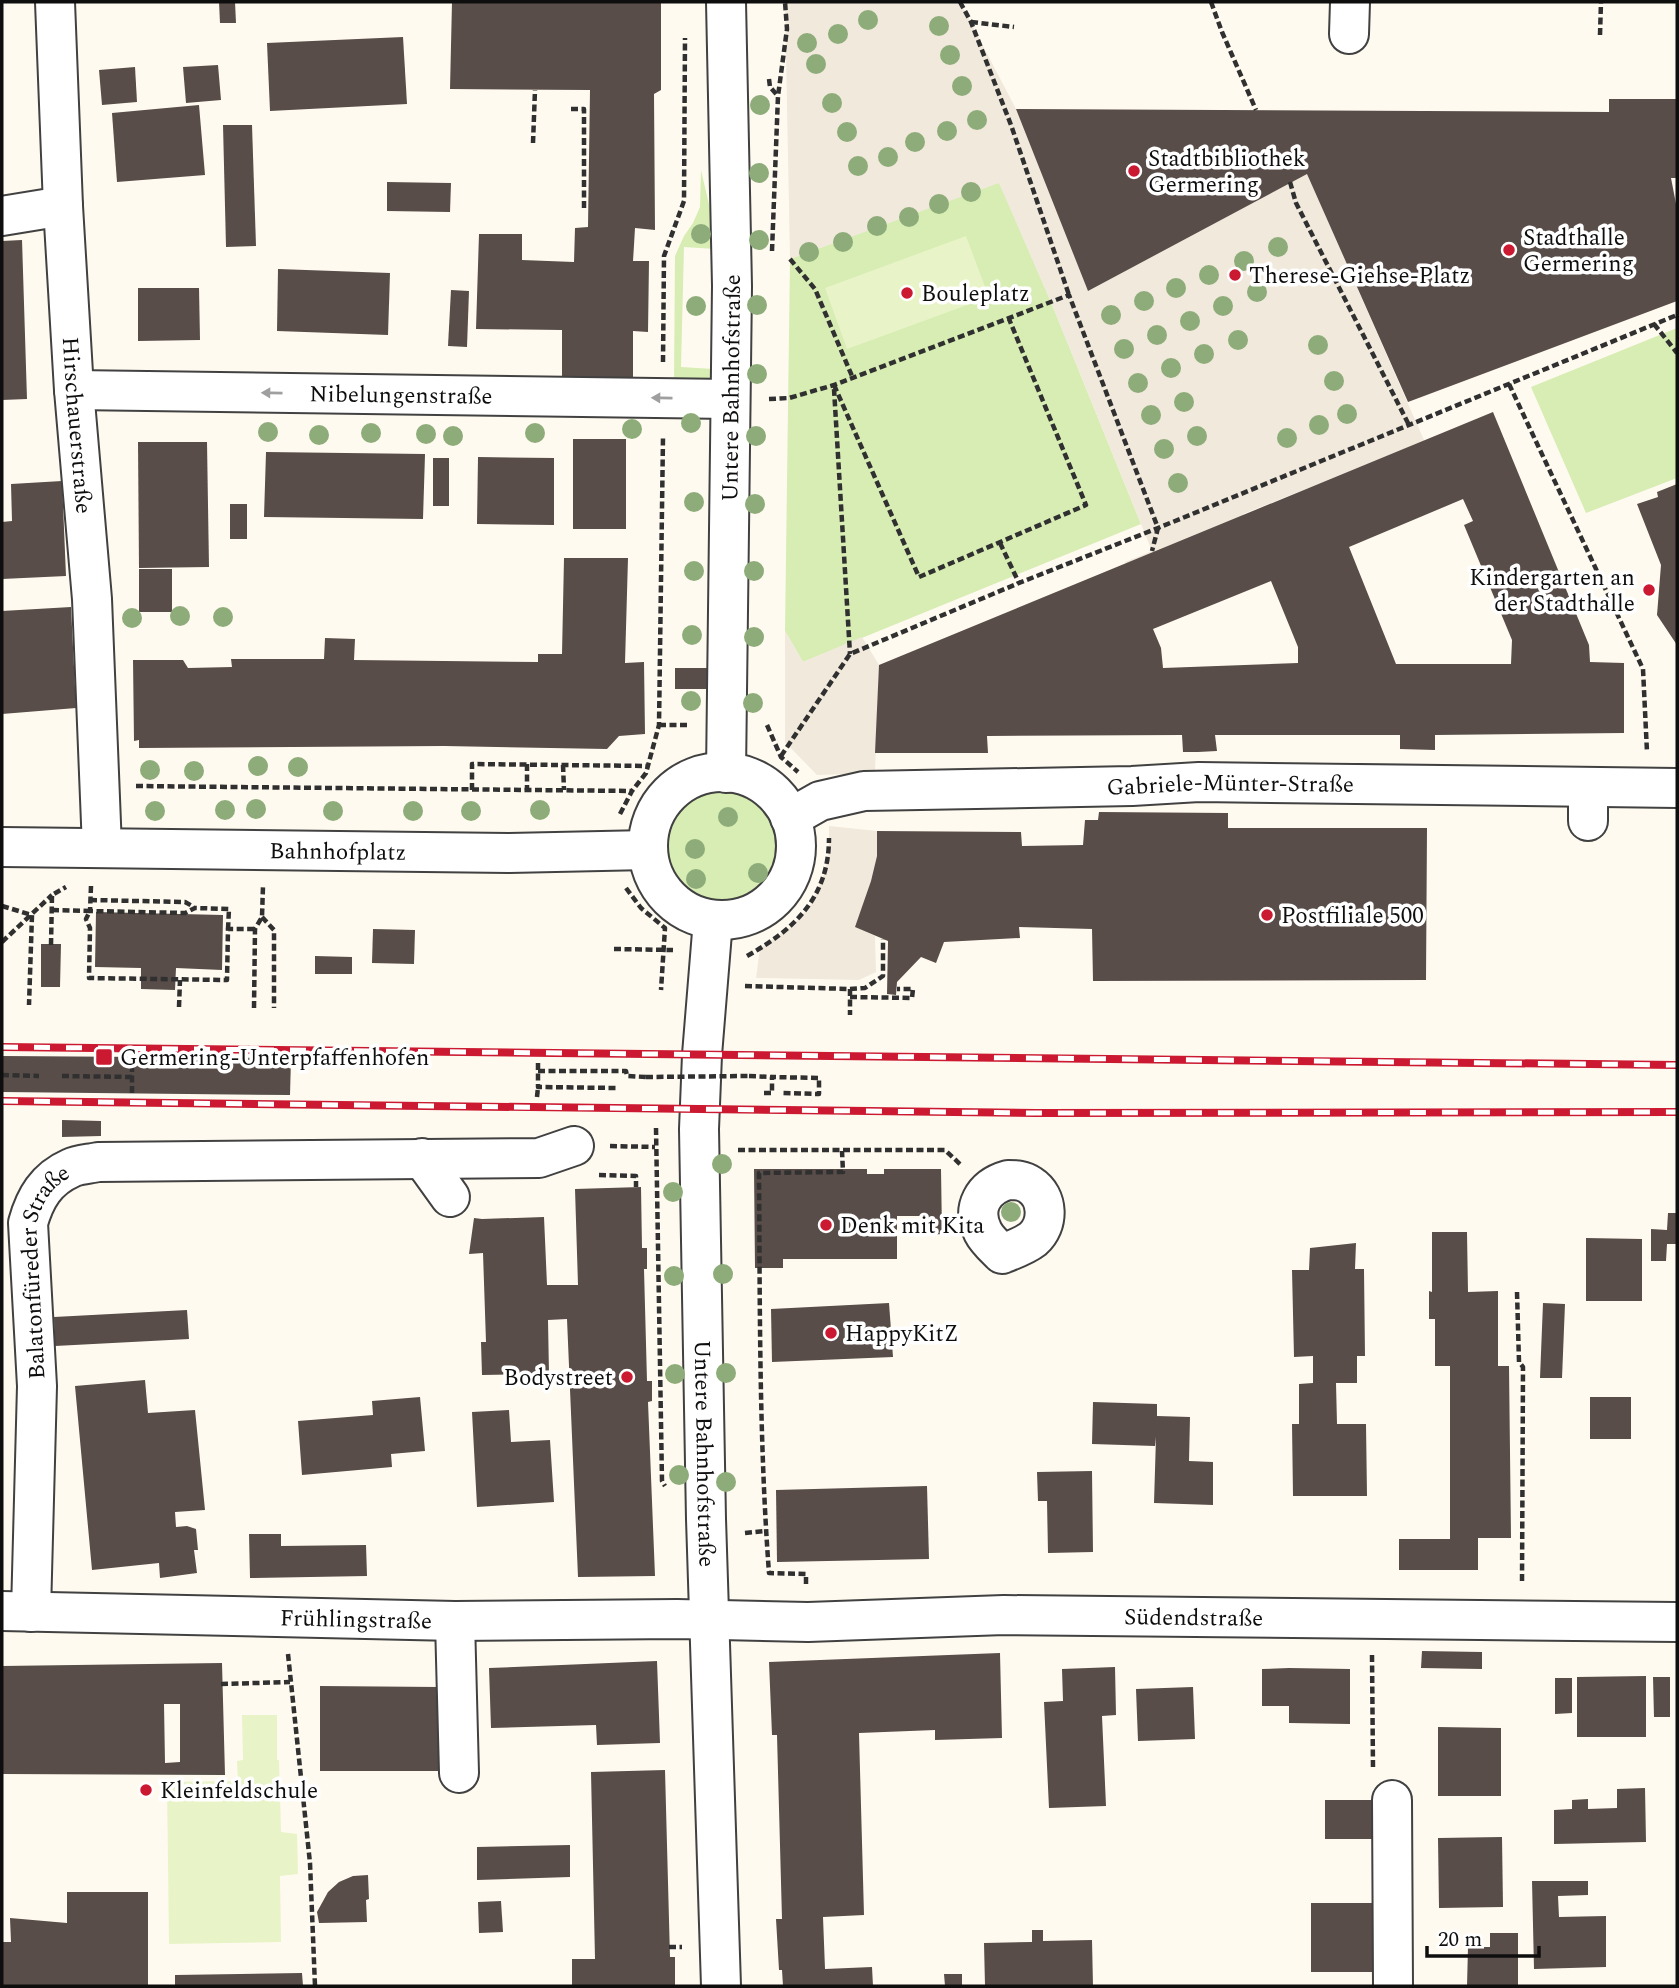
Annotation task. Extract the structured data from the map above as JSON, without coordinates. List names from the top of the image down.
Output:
{
  "streets": {
    "street": [
      "Untere Bahnhofstraße",
      "Nibelungenstraße",
      "Hirschauerstraße",
      "Gabriele-Münter-Straße",
      "Bahnhofplatz",
      "Balatonfüreder Straße",
      "Südendstraße",
      "Frühlingstraße"
    ]
  },
  "crossings": [
    ["Untere Bahnhofstraße", "Nibelungenstraße"],
    ["Untere Bahnhofstraße", "Gabriele-Münter-Straße"],
    ["Untere Bahnhofstraße", "Bahnhofplatz"],
    ["Untere Bahnhofstraße", "Südendstraße"],
    ["Untere Bahnhofstraße", "Frühlingstraße"],
    ["Nibelungenstraße", "Hirschauerstraße"],
    ["Hirschauerstraße", "Bahnhofplatz"],
    ["Gabriele-Münter-Straße", "Bahnhofplatz"],
    ["Balatonfüreder Straße", "Frühlingstraße"],
    ["Südendstraße", "Frühlingstraße"]
  ],
  "one_way": ["Nibelungenstraße"],
  "places": {
    "other": [
      "Stadtbibliothek Germering",
      "Stadthalle Germering",
      "Therese-Giehse-Platz",
      "Bouleplatz",
      "Kindergarten an der Stadthalle",
      "Postfiliale 500",
      "Denk mit Kita",
      "HappyKitZ",
      "Bodystreet",
      "Kleinfeldschule"
    ],
    "transit": ["Germering-Unterpfaffenhofen"]
  },
  "scale_bar": "20 m"
}
